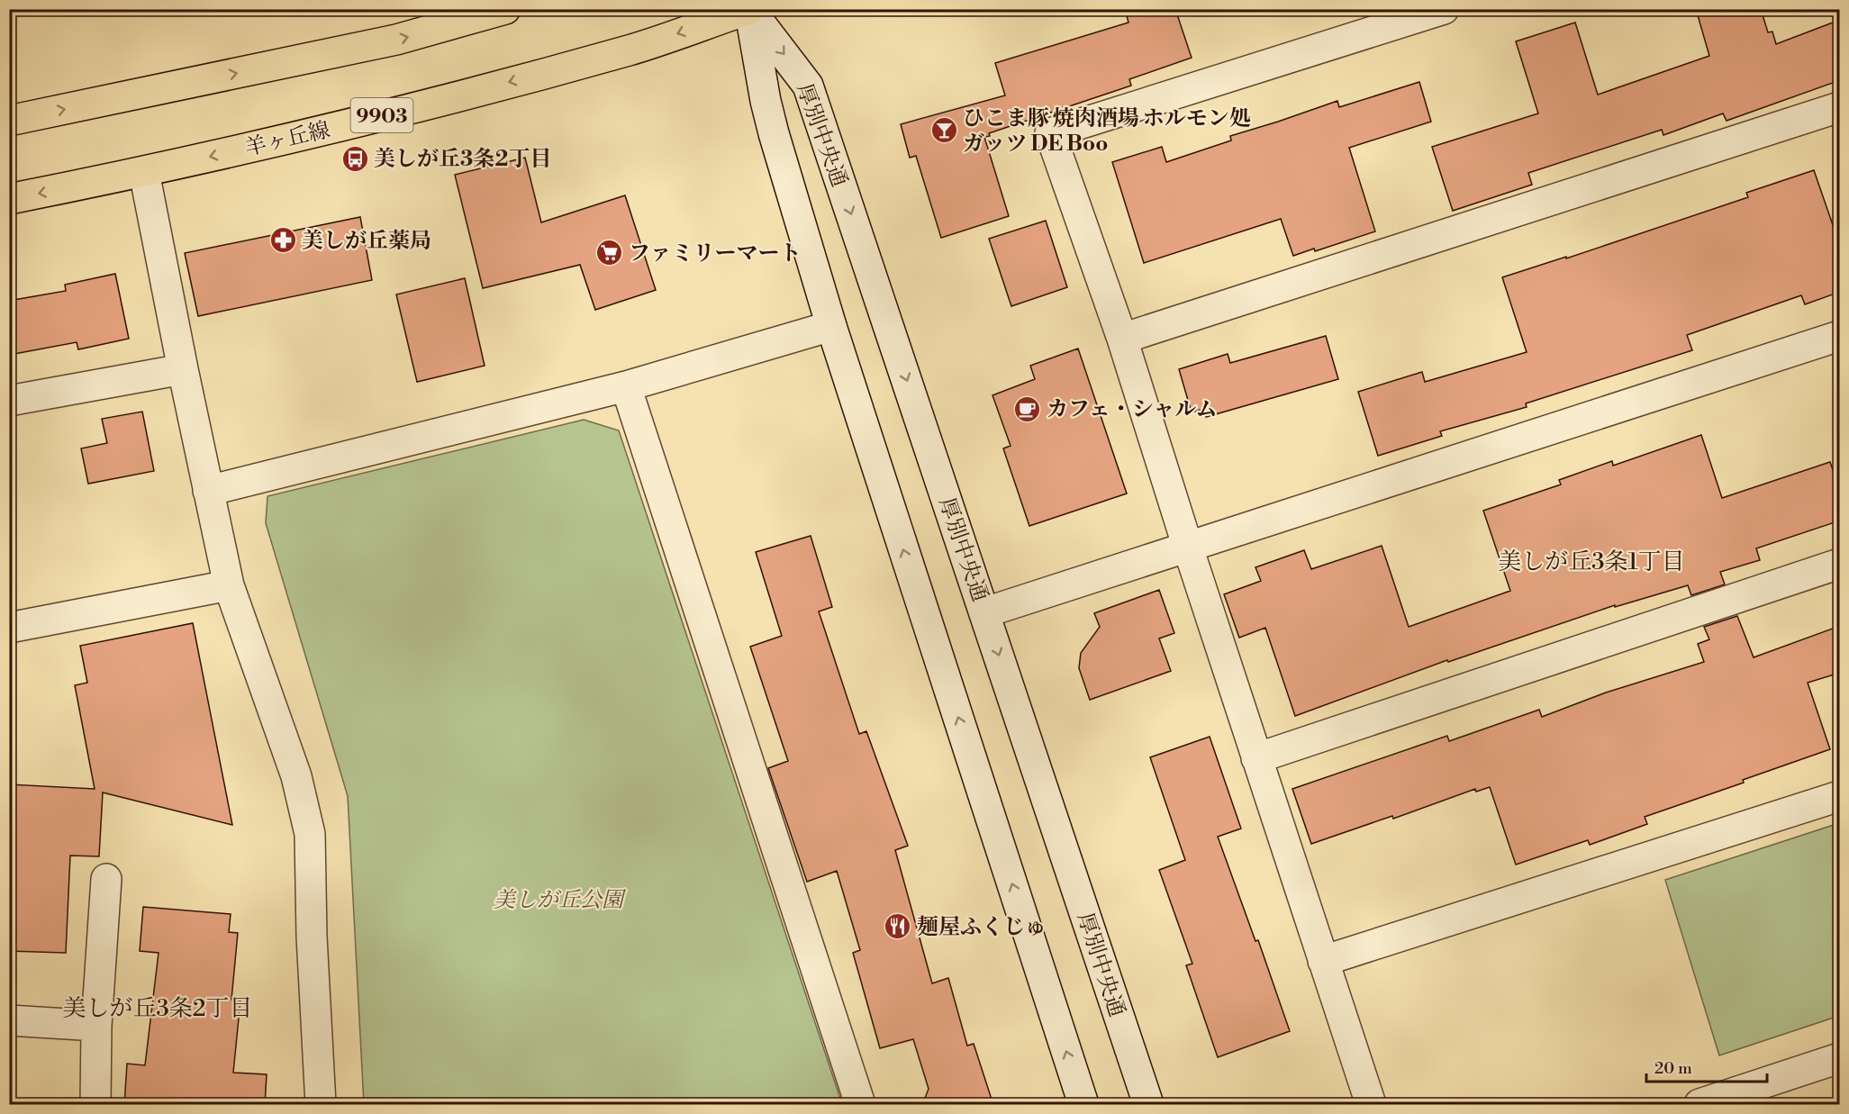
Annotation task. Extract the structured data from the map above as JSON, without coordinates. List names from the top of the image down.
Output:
{
  "streets": {
    "main road": ["9903", "羊ヶ丘線"],
    "street": ["厚別中央通"]
  },
  "districts": ["美しが丘3条1丁目", "美しが丘3条2丁目"],
  "parks": ["美しが丘公園"],
  "places": {
    "bar": ["ひこま豚 焼肉酒場 ホルモン処 ガッツ DE Boo"],
    "bus stop": ["美しが丘3条2丁目"],
    "pharmacy": ["美しが丘薬局"],
    "supermarket": ["ファミリーマート"],
    "cafe": ["カフェ・シャルム"],
    "restaurant": ["麺屋ふくじゅ"]
  },
  "scale_bar": "20 m"
}
